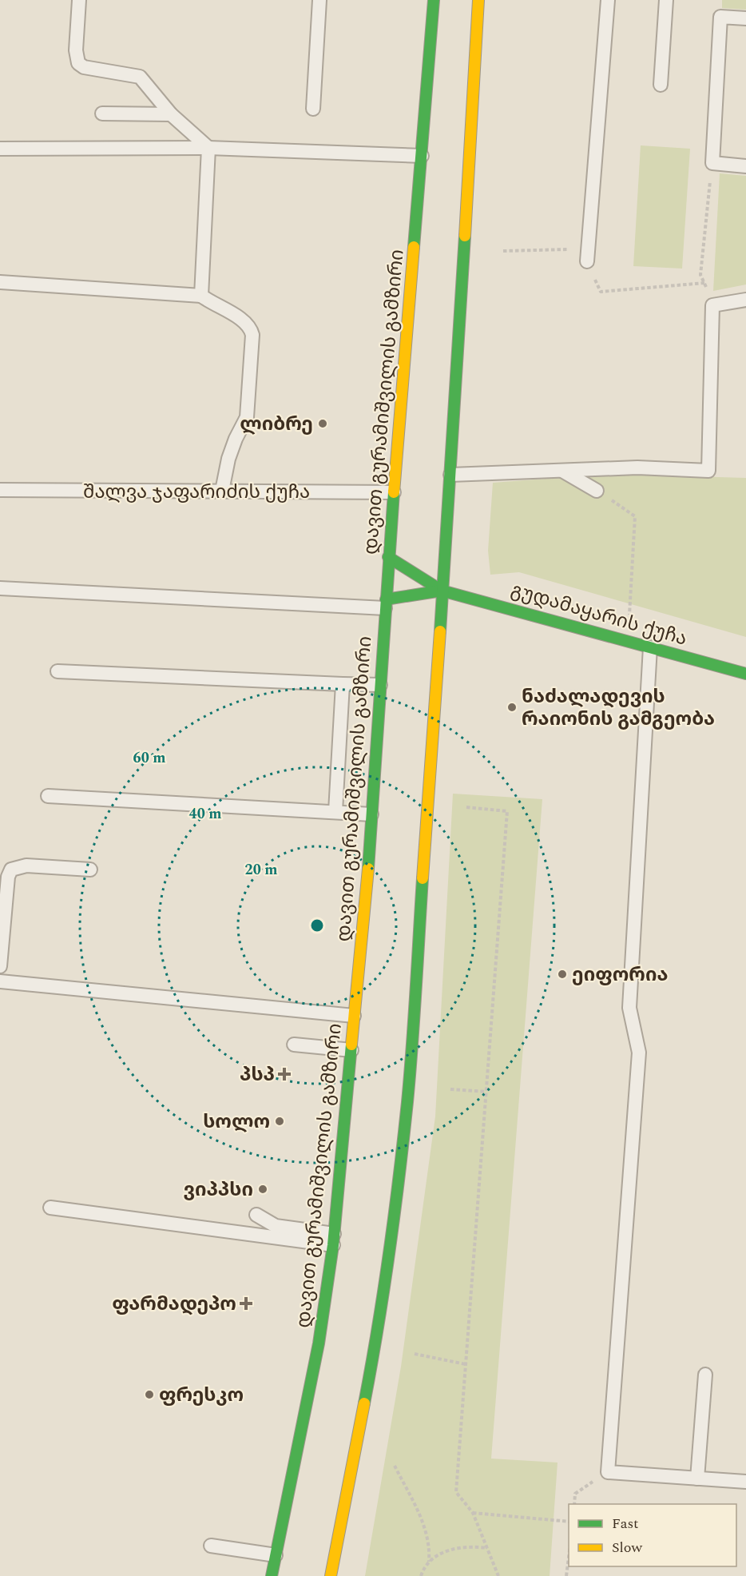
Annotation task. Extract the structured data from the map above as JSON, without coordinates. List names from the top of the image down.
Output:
{
  "streets": {
    "main road": ["დავით გურამიშვილის გამზირი", "გუდამაყარის ქუჩა"],
    "lane": ["შალვა ჯაფარიძის ქუჩა"]
  },
  "crossings": [
    ["დავით გურამიშვილის გამზირი", "შალვა ჯაფარიძის ქუჩა"]
  ],
  "places": {
    "other": [
      "ლიბრე",
      "ნაძალადევის რაიონის გამგეობა",
      "ეიფორია",
      "სოლო",
      "ვიპპსი",
      "ფრესკო"
    ],
    "health": ["პსპ", "ფარმადეპო"]
  },
  "legend": ["Fast", "Slow"],
  "rings": ["60 m", "40 m", "20 m"]
}
